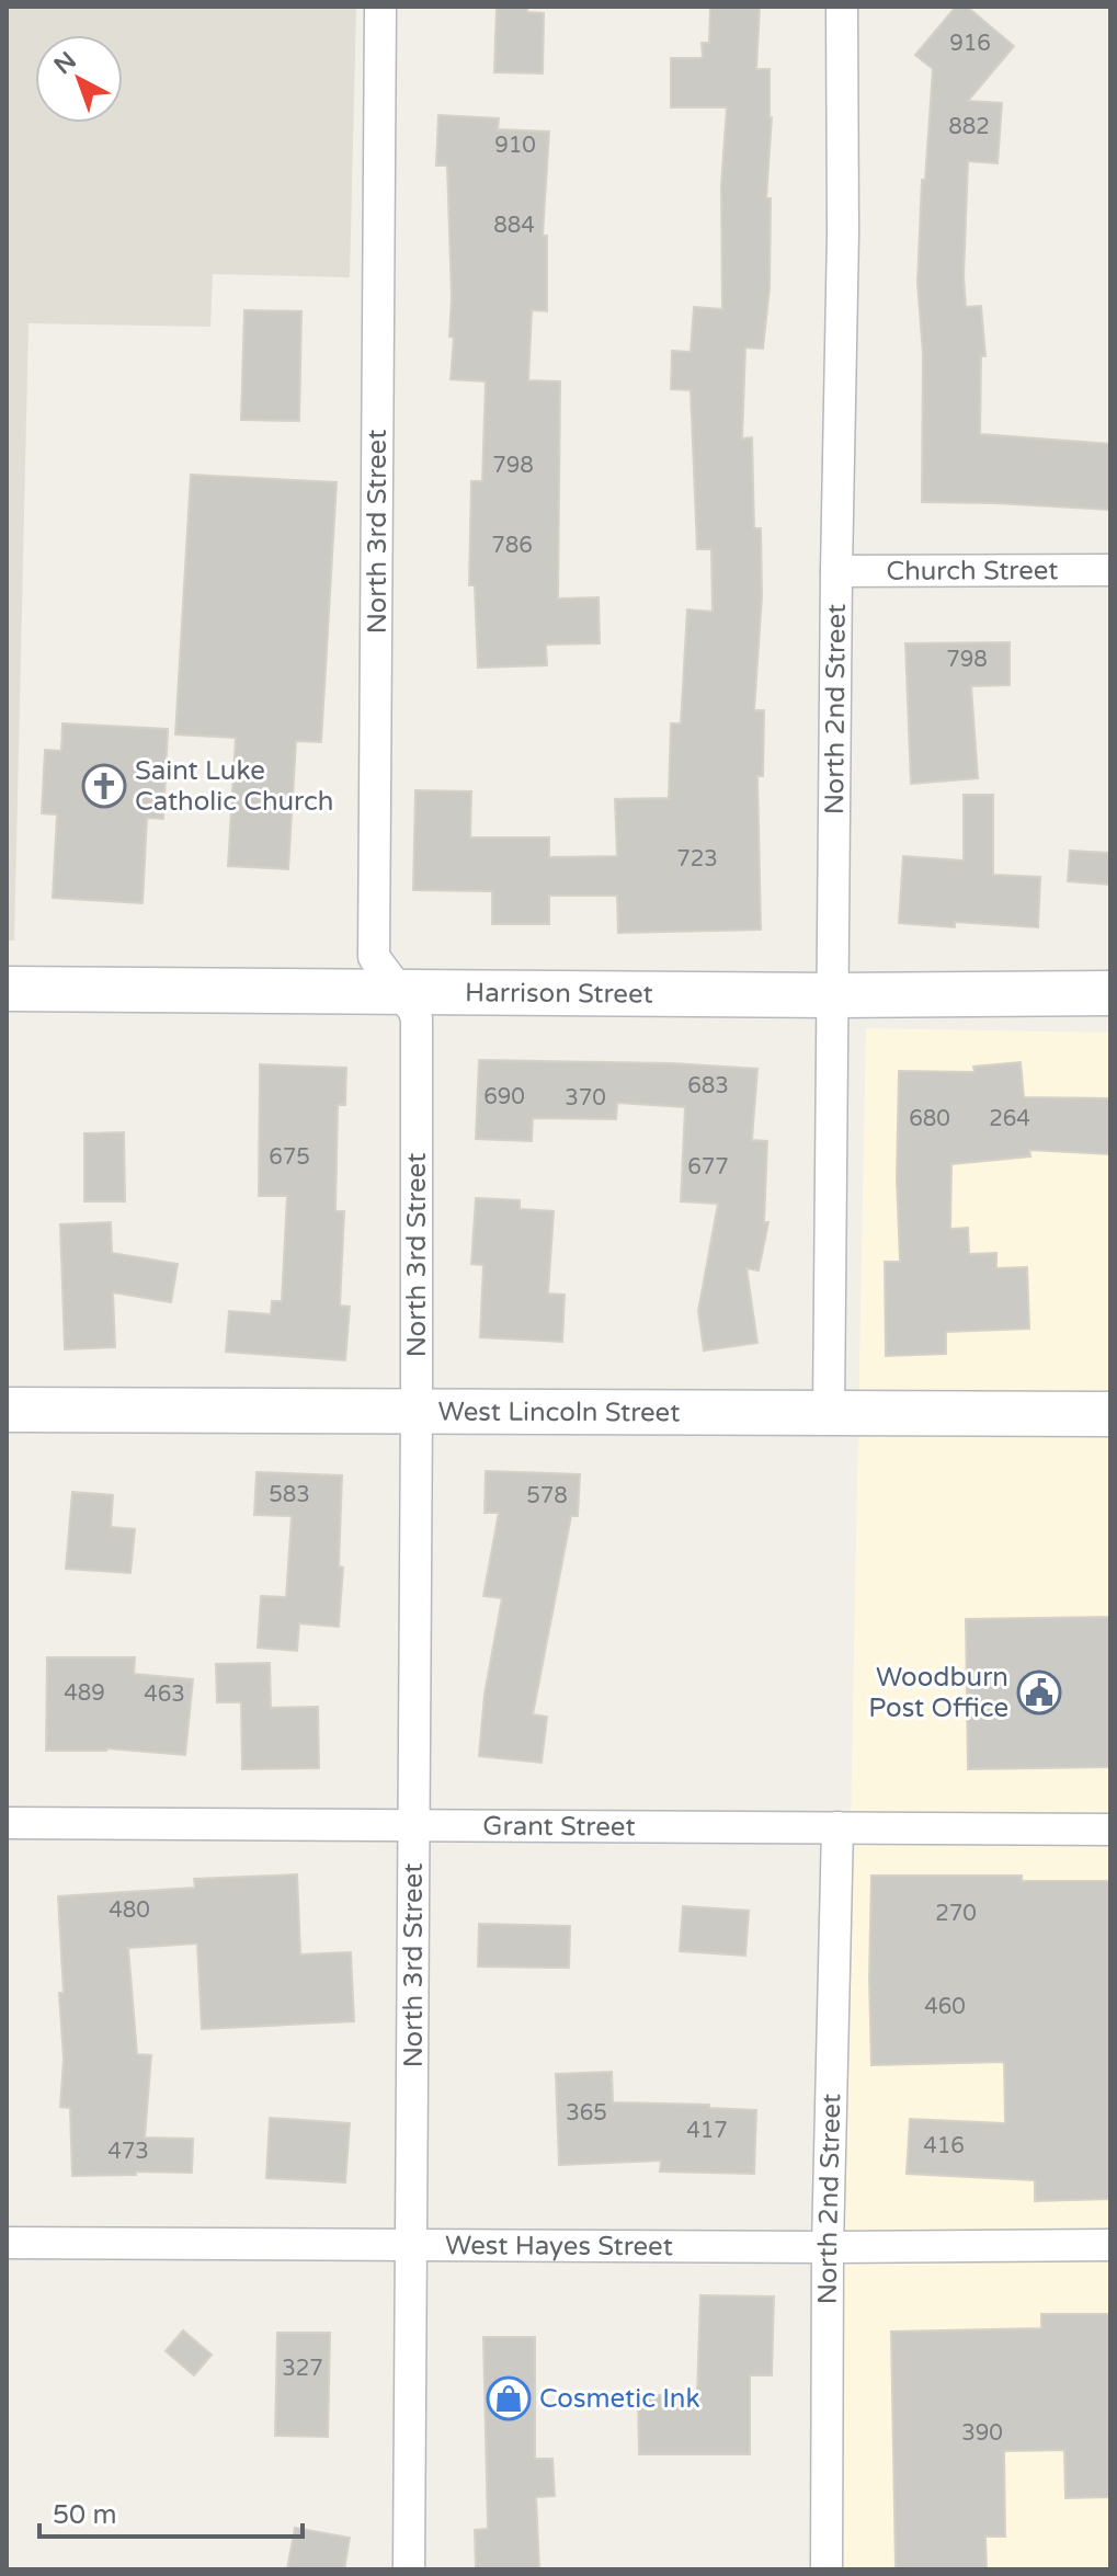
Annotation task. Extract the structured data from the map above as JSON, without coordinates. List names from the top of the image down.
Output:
{
  "streets": {
    "street": [
      "North 3rd Street",
      "Church Street",
      "North 2nd Street",
      "Harrison Street",
      "West Lincoln Street",
      "Grant Street",
      "West Hayes Street"
    ]
  },
  "crossings": [
    ["North 3rd Street", "Harrison Street"],
    ["North 3rd Street", "West Lincoln Street"],
    ["North 3rd Street", "Grant Street"],
    ["North 3rd Street", "West Hayes Street"],
    ["Church Street", "North 2nd Street"],
    ["North 2nd Street", "Harrison Street"],
    ["North 2nd Street", "West Lincoln Street"],
    ["North 2nd Street", "Grant Street"],
    ["North 2nd Street", "West Hayes Street"]
  ],
  "places": {
    "church": ["Saint Luke Catholic Church"],
    "public building": ["Woodburn Post Office"],
    "shop": ["Cosmetic Ink"]
  },
  "house_numbers": [
    "916",
    "882",
    "910",
    "884",
    "798",
    "786",
    "798",
    "723",
    "683",
    "690",
    "370",
    "680",
    "264",
    "675",
    "677",
    "583",
    "578",
    "489",
    "463",
    "480",
    "270",
    "460",
    "365",
    "417",
    "416",
    "473",
    "327",
    "390"
  ],
  "scale_bar": "50 m",
  "north": "top left"
}
